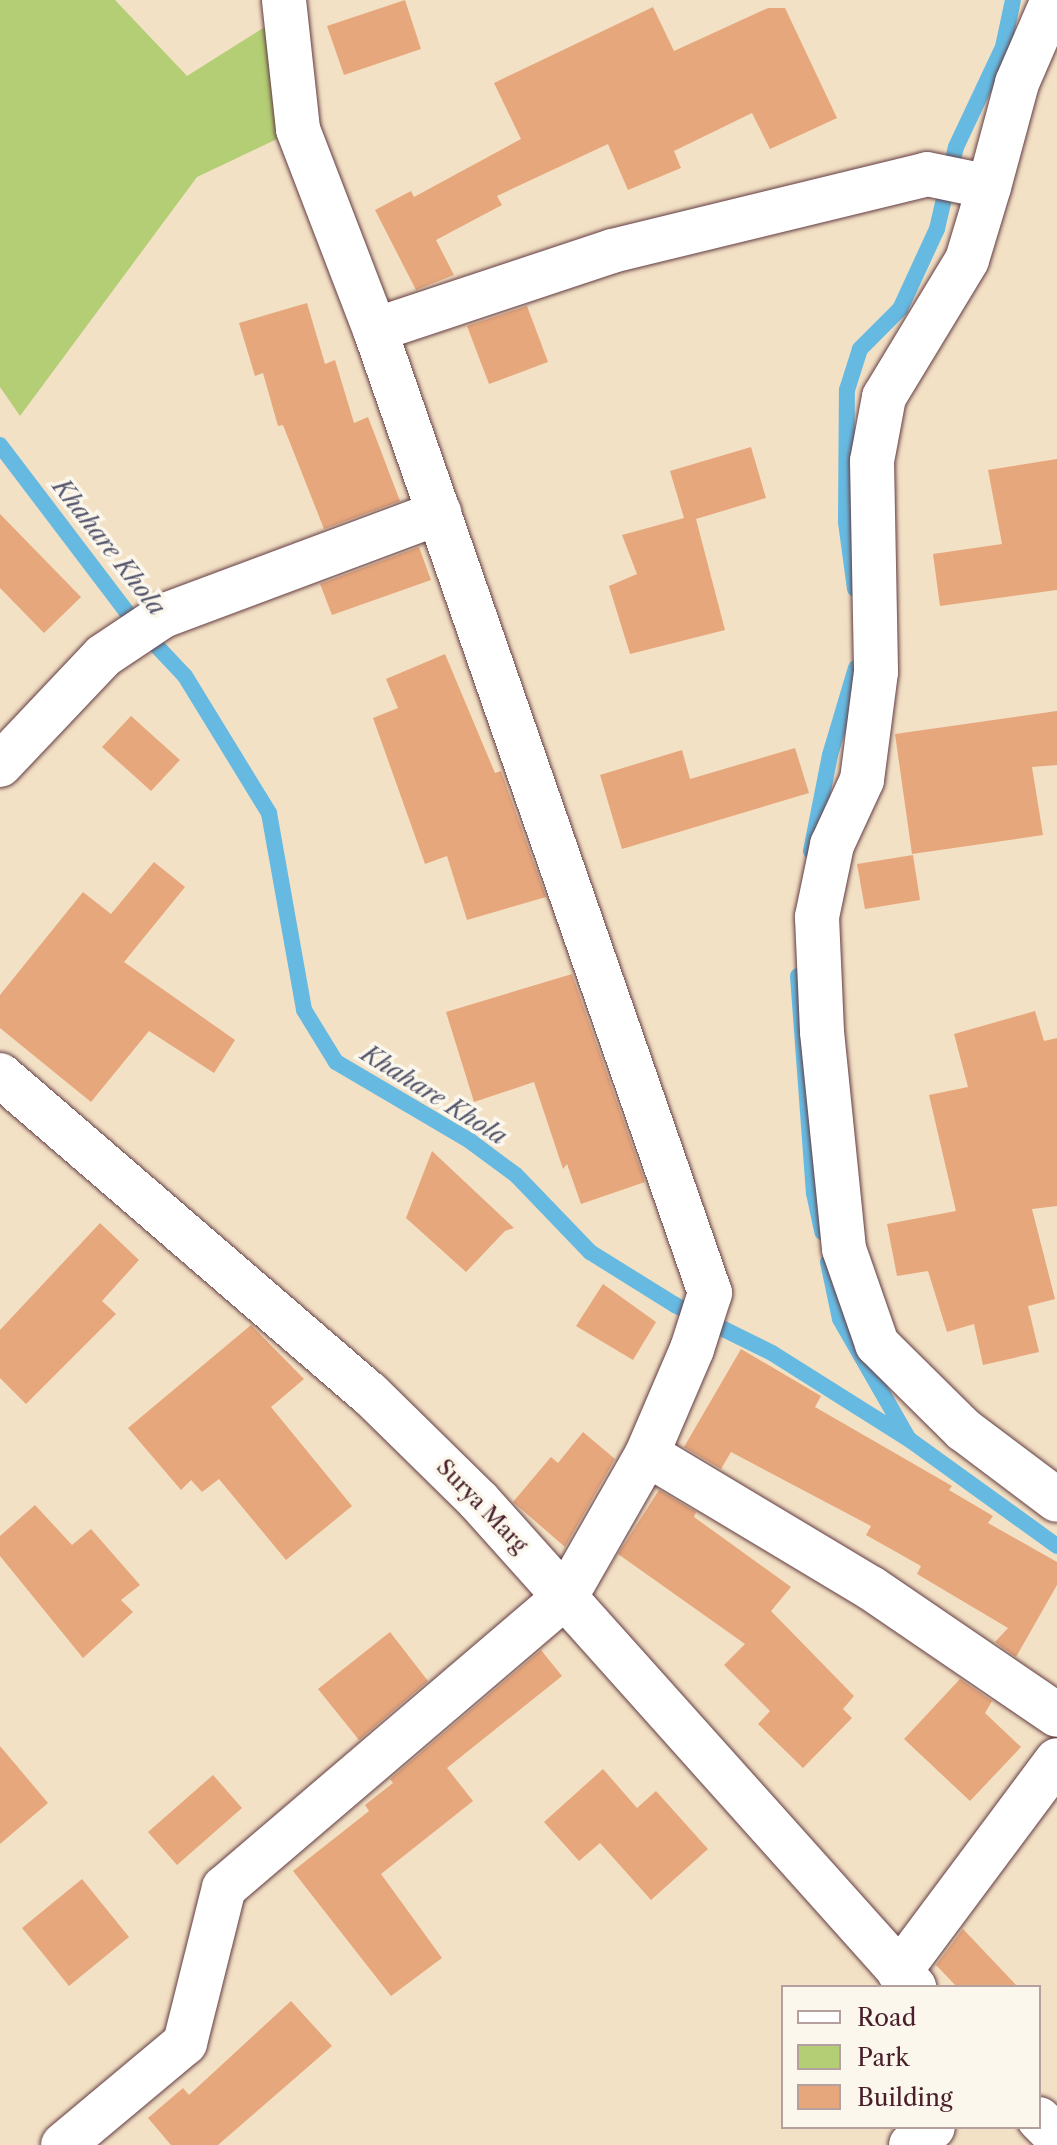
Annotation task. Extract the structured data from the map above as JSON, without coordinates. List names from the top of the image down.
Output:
{
  "streets": {
    "street": ["Surya Marg"]
  },
  "water": ["Khahare Khola"],
  "legend": ["Road", "Park", "Building"]
}
